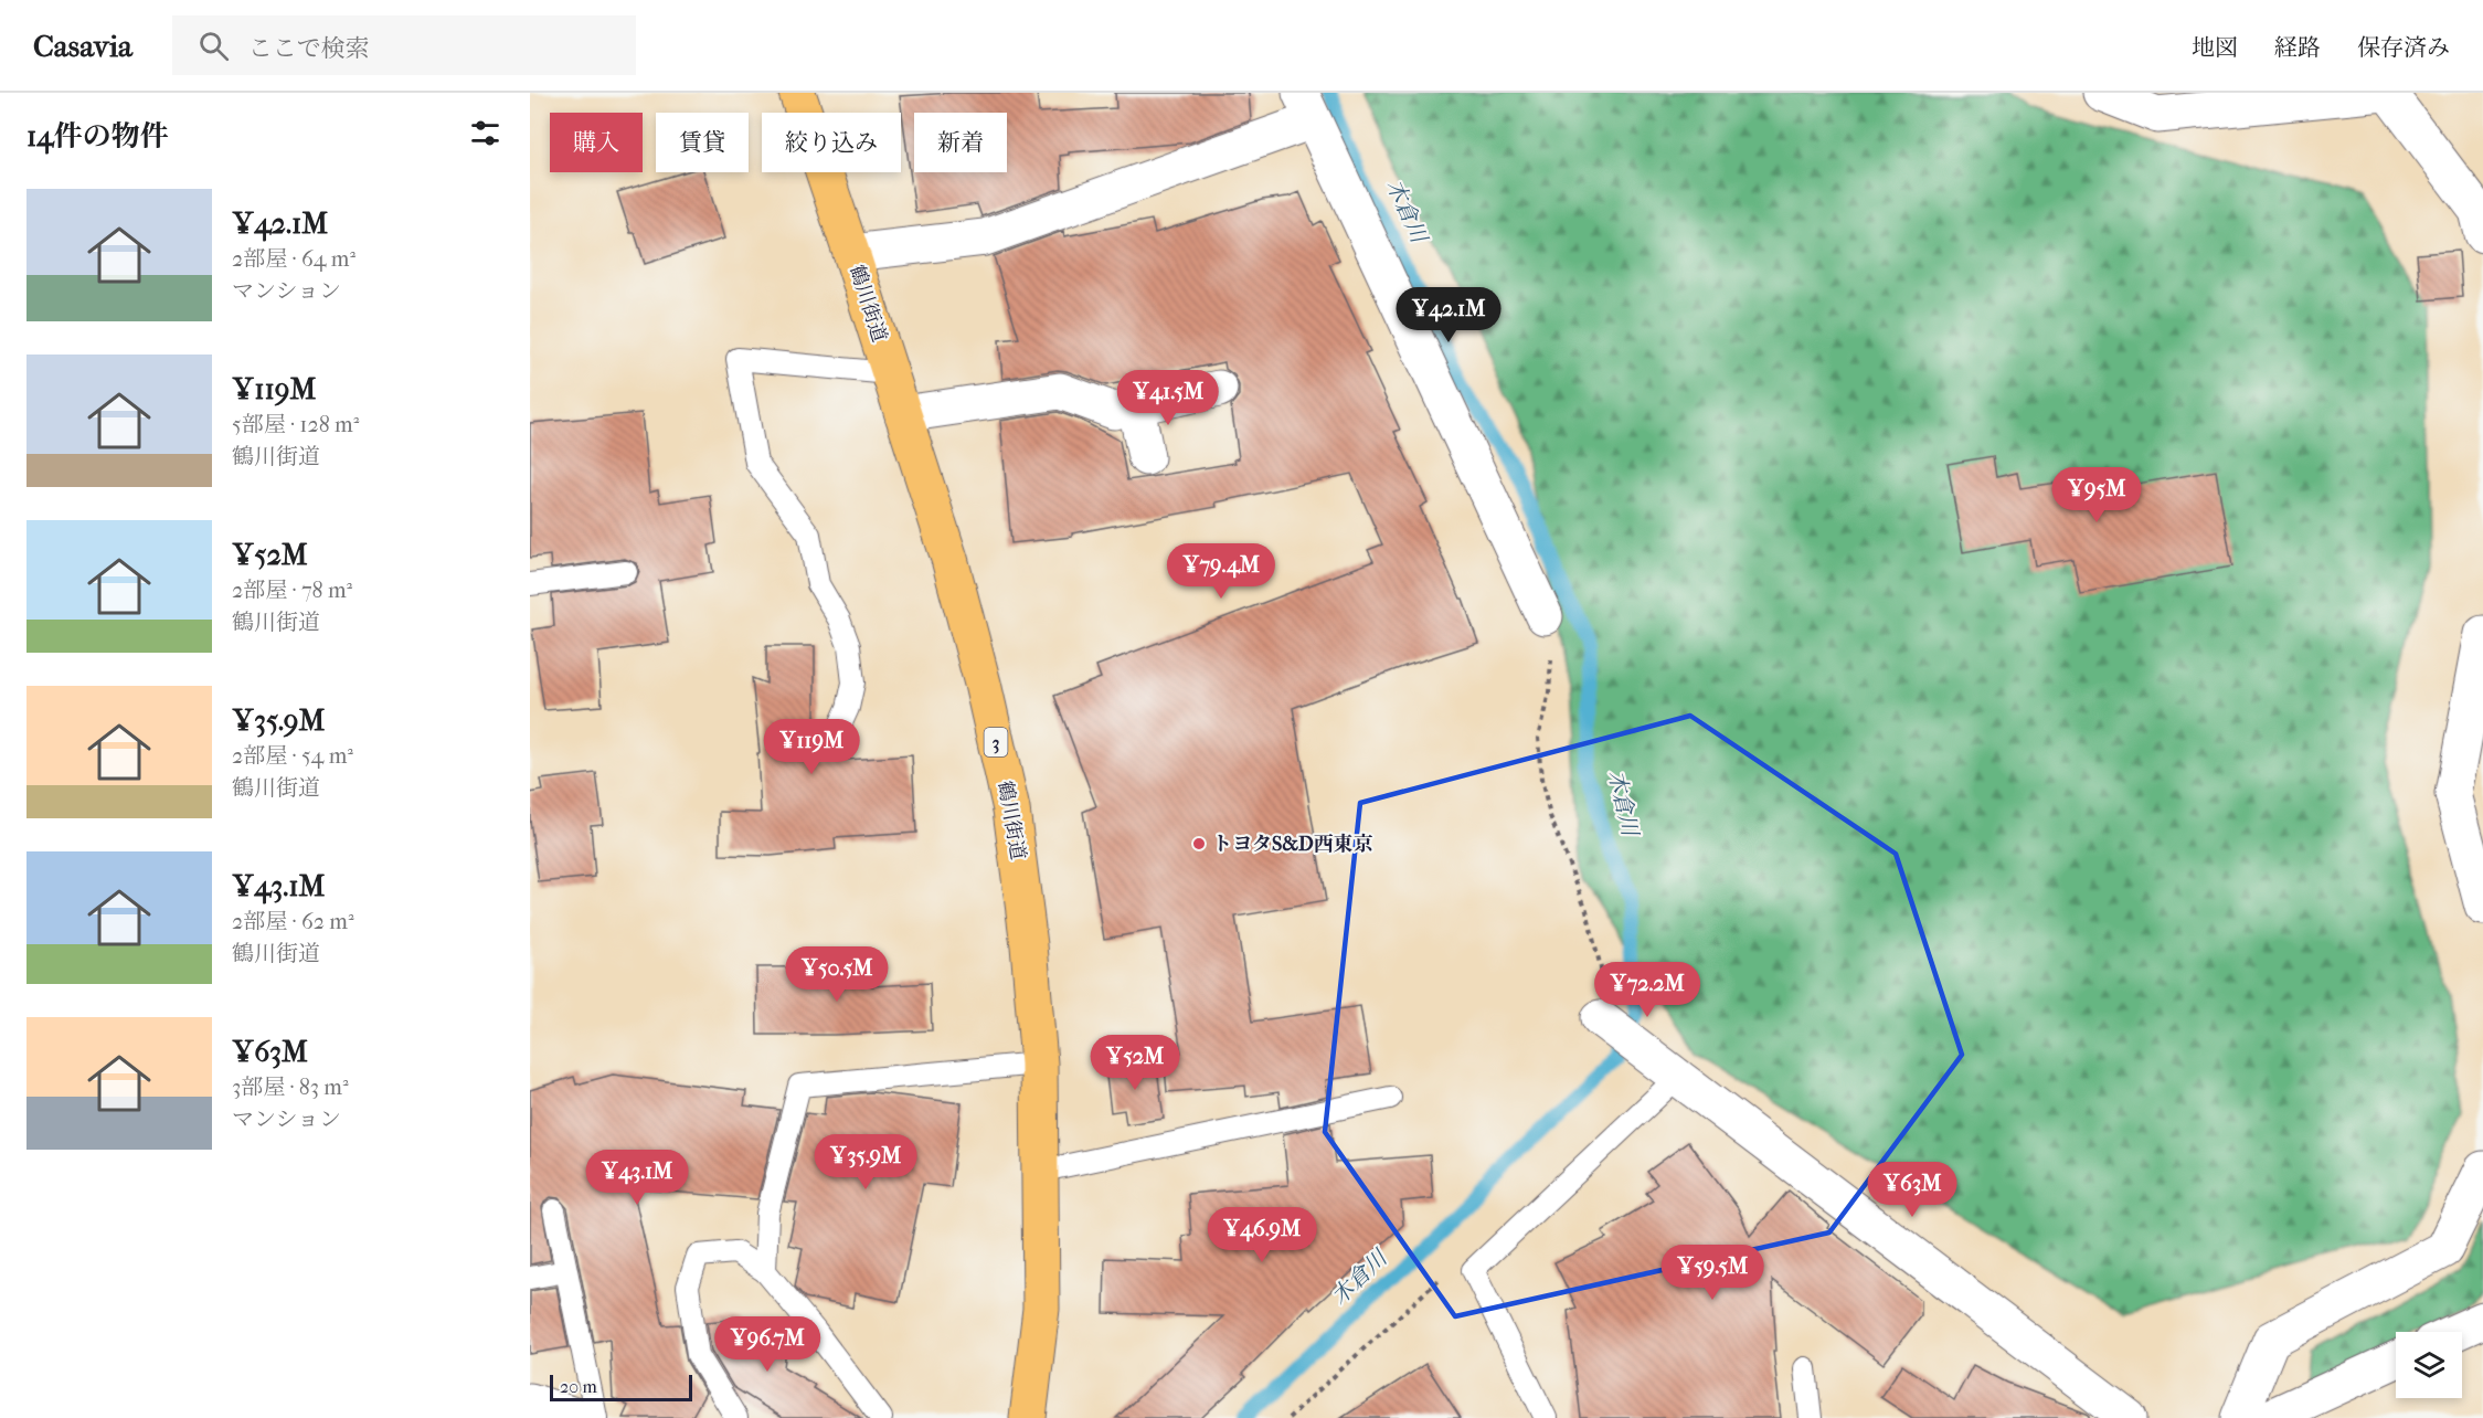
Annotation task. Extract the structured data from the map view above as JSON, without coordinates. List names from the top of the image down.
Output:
{
  "streets": {
    "main road": ["鶴川街道", "3"]
  },
  "water": ["木倉川"],
  "places": ["トヨタS&D西東京"],
  "scale_bar": "20 m",
  "page": {
    "header": "Casavia",
    "search": "ここで検索",
    "nav": ["地図", "経路", "保存済み"],
    "heading": "14件の物件",
    "chip": [
      "購入",
      "賃貸",
      "絞り込み",
      "新着"
    ],
    "list": [
      {
        "name": "¥42.1M",
        "note": "2部屋 · 64 m² · マンション"
      },
      {
        "name": "¥119M",
        "note": "5部屋 · 128 m² · 鶴川街道"
      },
      {
        "name": "¥52M",
        "note": "2部屋 · 78 m² · 鶴川街道"
      },
      {
        "name": "¥35.9M",
        "note": "2部屋 · 54 m² · 鶴川街道"
      },
      {
        "name": "¥43.1M",
        "note": "2部屋 · 62 m² · 鶴川街道"
      },
      {
        "name": "¥63M",
        "note": "3部屋 · 83 m² · マンション"
      }
    ],
    "price": [
      "¥42.1M",
      "¥41.5M",
      "¥95M",
      "¥79.4M",
      "¥119M",
      "¥50.5M",
      "¥72.2M",
      "¥52M",
      "¥35.9M",
      "¥43.1M",
      "¥63M",
      "¥46.9M",
      "¥59.5M",
      "¥96.7M"
    ],
    "scale": "20 m"
  }
}
